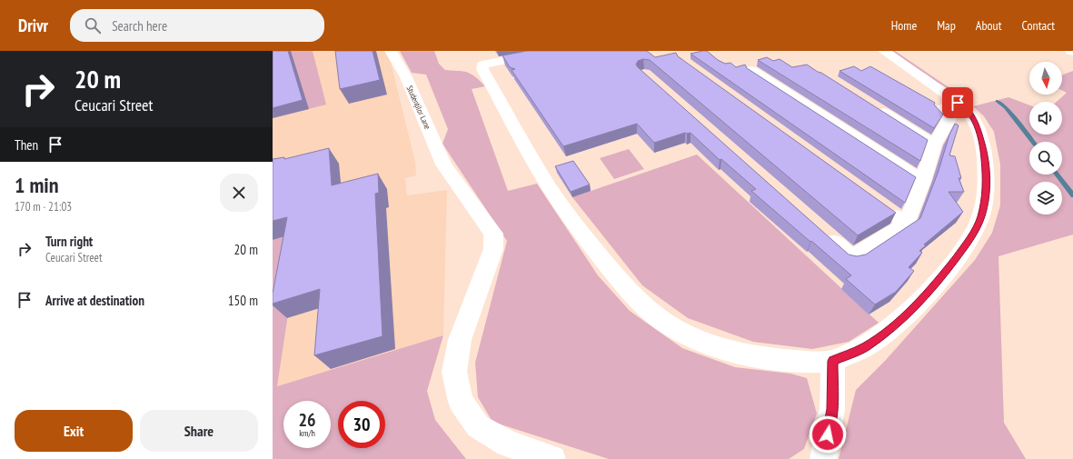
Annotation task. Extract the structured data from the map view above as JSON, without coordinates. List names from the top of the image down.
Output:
{
  "streets": {
    "street": ["Studenților Lane"]
  },
  "north": "bottom",
  "page": {
    "header": "Drivr",
    "search": "Search here",
    "nav": [
      "Home",
      "Map",
      "About",
      "Contact"
    ],
    "turn": ["20 m", "Ceucari Street"],
    "then": "Then",
    "heading": ["1 min", "170 m · 21:03"],
    "list": [
      {
        "name": "Turn right",
        "note": "Ceucari Street",
        "value": "20 m"
      },
      {
        "name": "Arrive at destination",
        "value": "150 m"
      }
    ],
    "speed": "26 km/h",
    "limit": "30",
    "buttons": ["Exit", "Share"]
  }
}
